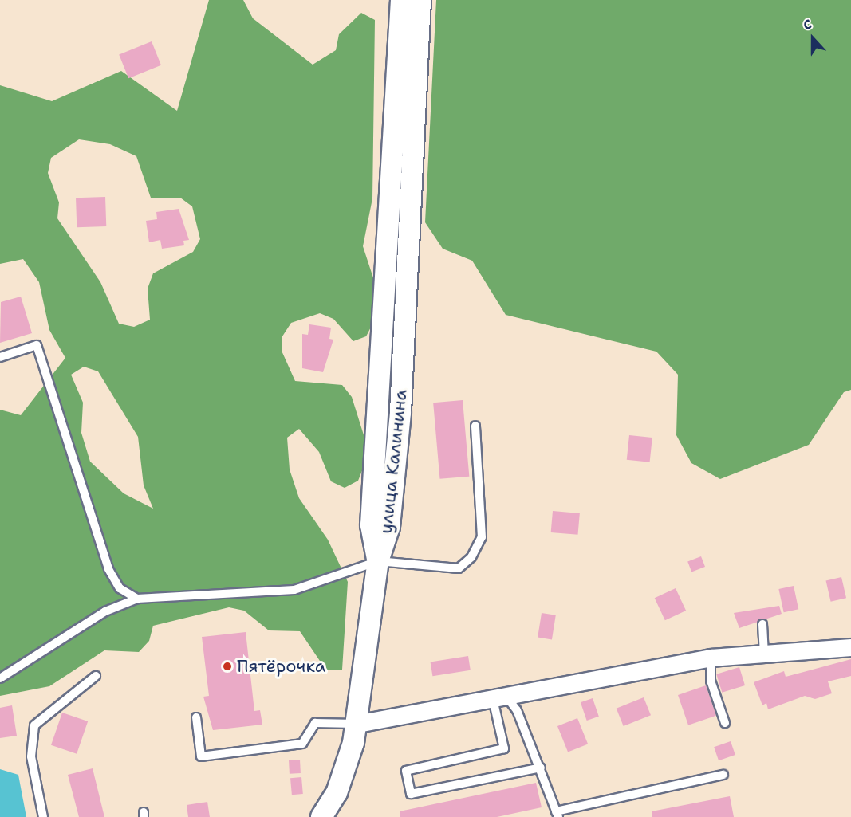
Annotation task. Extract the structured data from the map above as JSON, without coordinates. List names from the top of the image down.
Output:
{
  "streets": {
    "street": ["улица Калинина"]
  },
  "places": ["Пятёрочка"],
  "north": "top"
}
